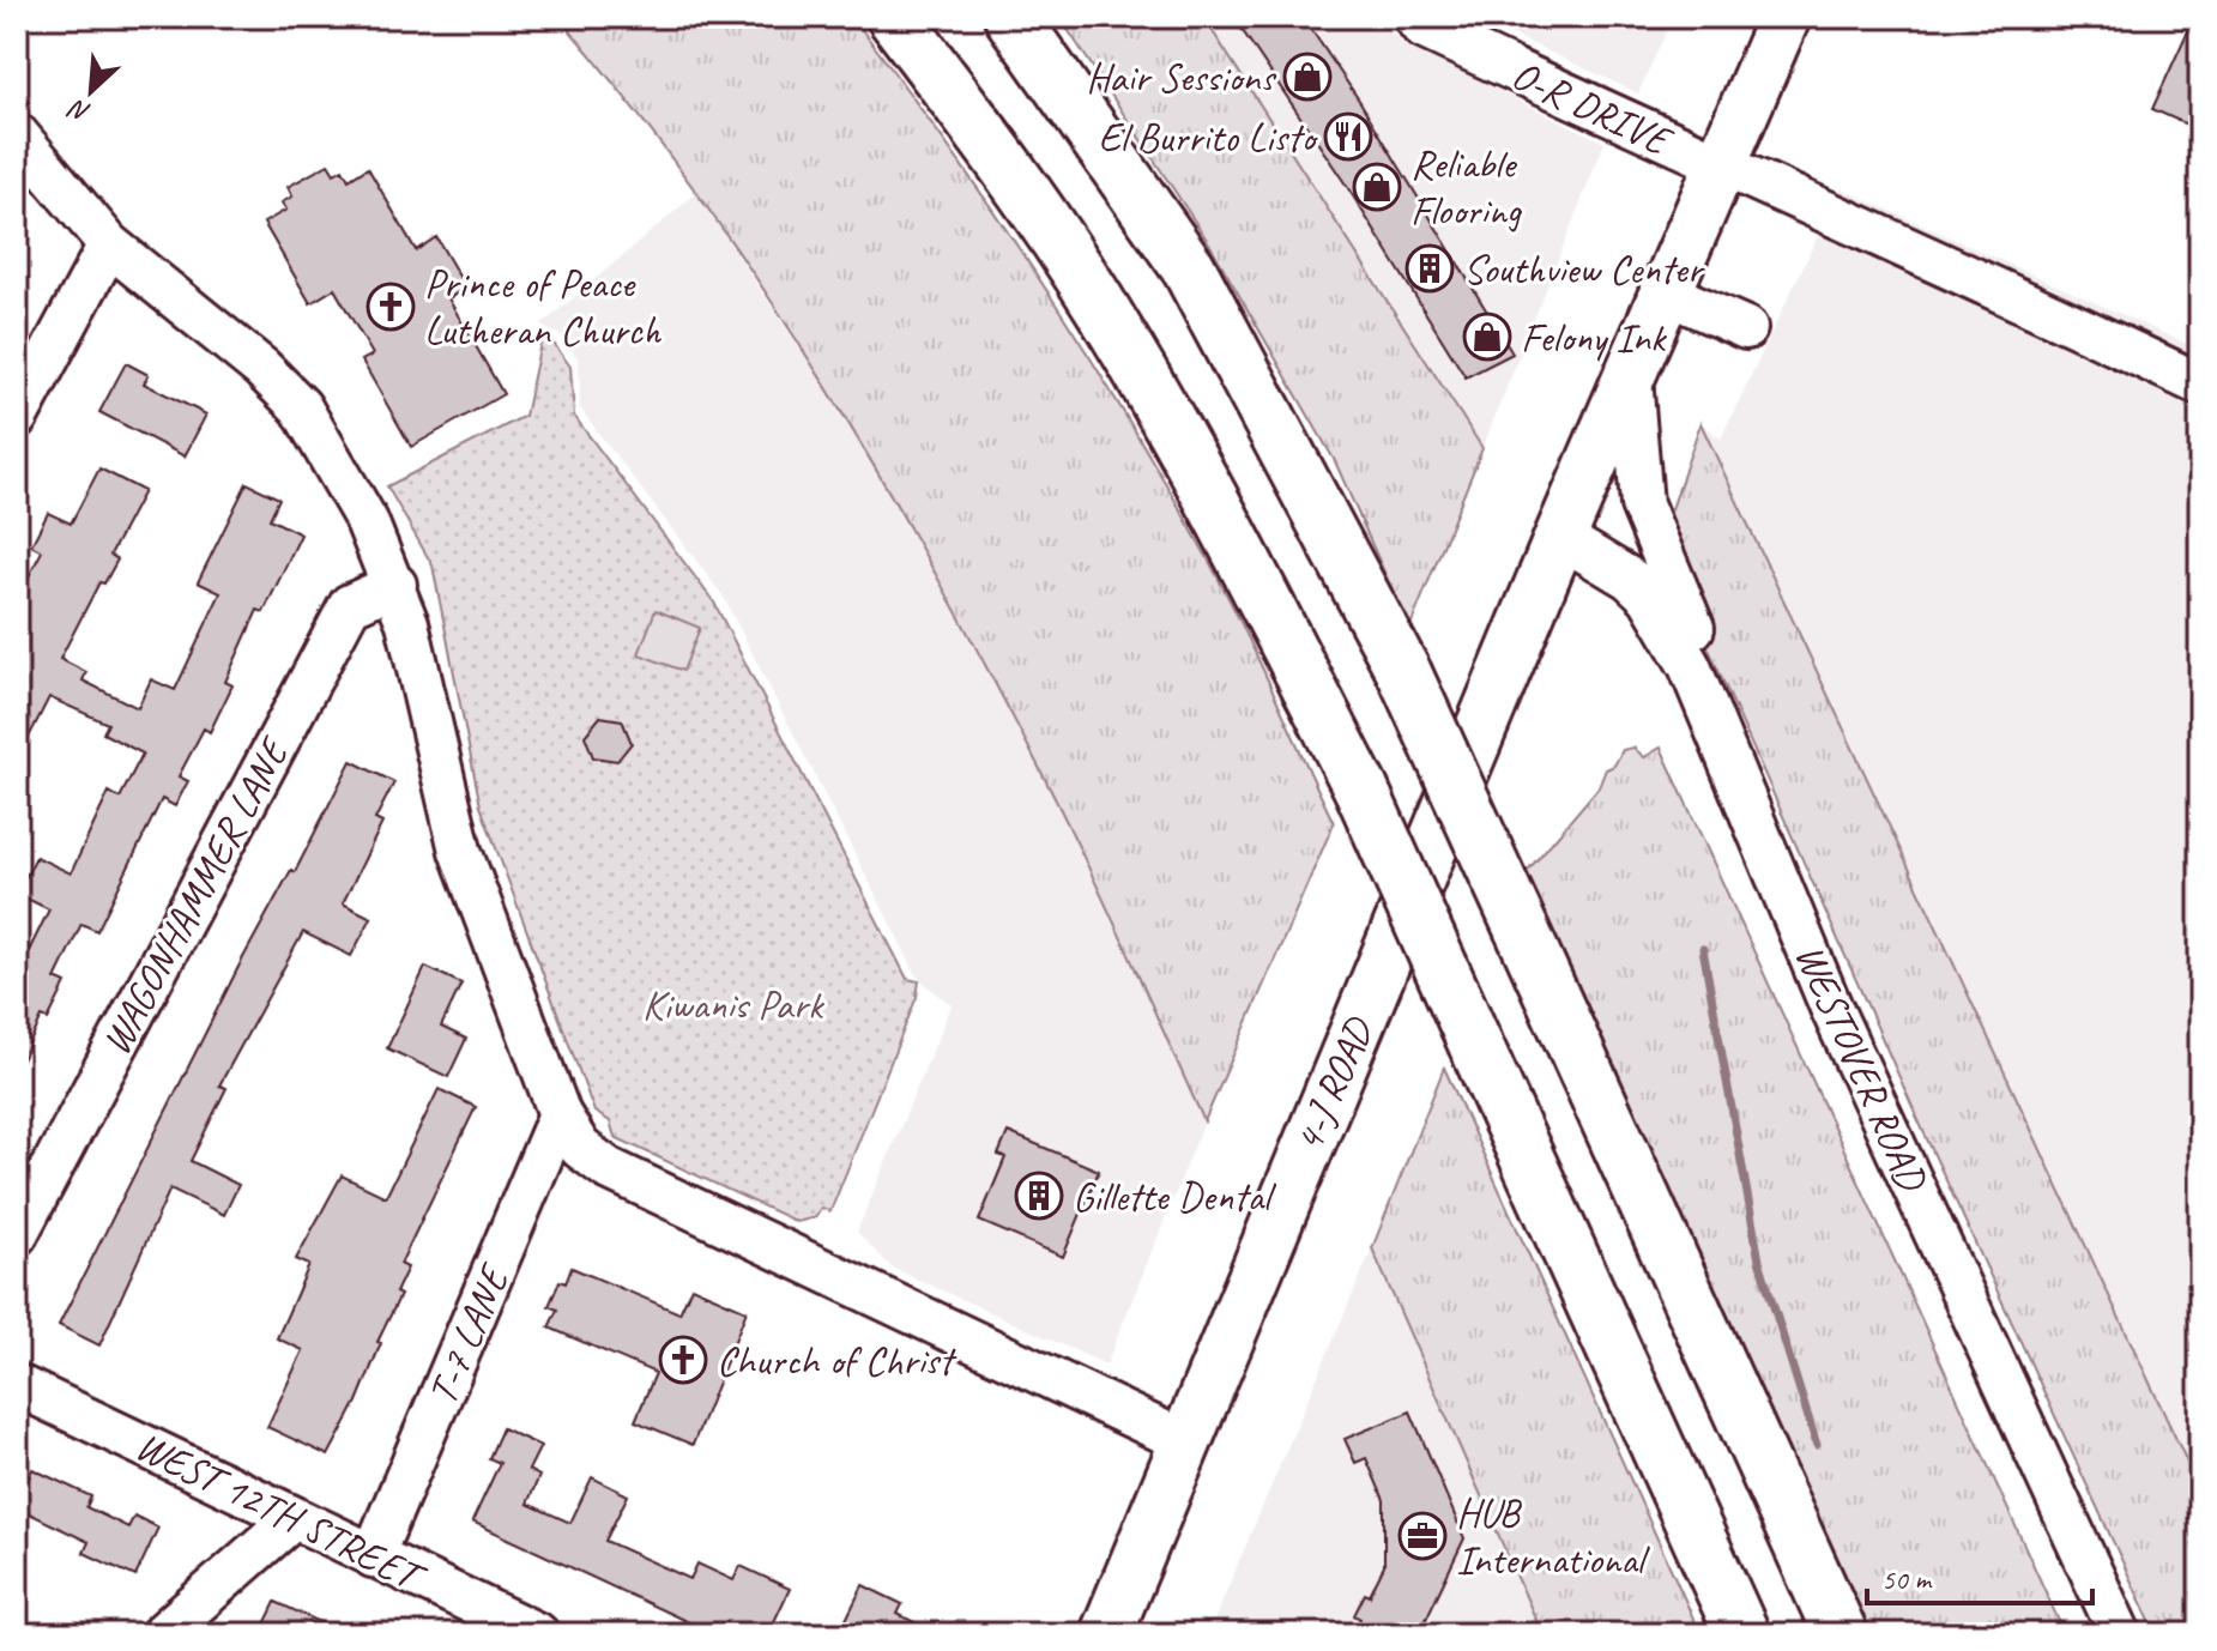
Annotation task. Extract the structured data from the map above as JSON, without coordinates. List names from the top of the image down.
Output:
{
  "streets": {
    "main road": ["4-J ROAD"],
    "street": [
      "O-R DRIVE",
      "WAGONHAMMER LANE",
      "WESTOVER ROAD",
      "T-7 LANE",
      "WEST 12TH STREET"
    ]
  },
  "crossings": [
    ["O-R DRIVE", "4-J ROAD"],
    ["WESTOVER ROAD", "4-J ROAD"],
    ["T-7 LANE", "WEST 12TH STREET"]
  ],
  "parks": ["Kiwanis Park"],
  "places": {
    "shop": ["Hair Sessions", "Reliable Flooring", "Felony Ink"],
    "restaurant": ["El Burrito Listo"],
    "building": ["Southview Center", "Gillette Dental"],
    "church": ["Prince of Peace Lutheran Church", "Church of Christ"],
    "office": ["HUB International"]
  },
  "scale_bar": "50 m",
  "north": "bottom left"
}
